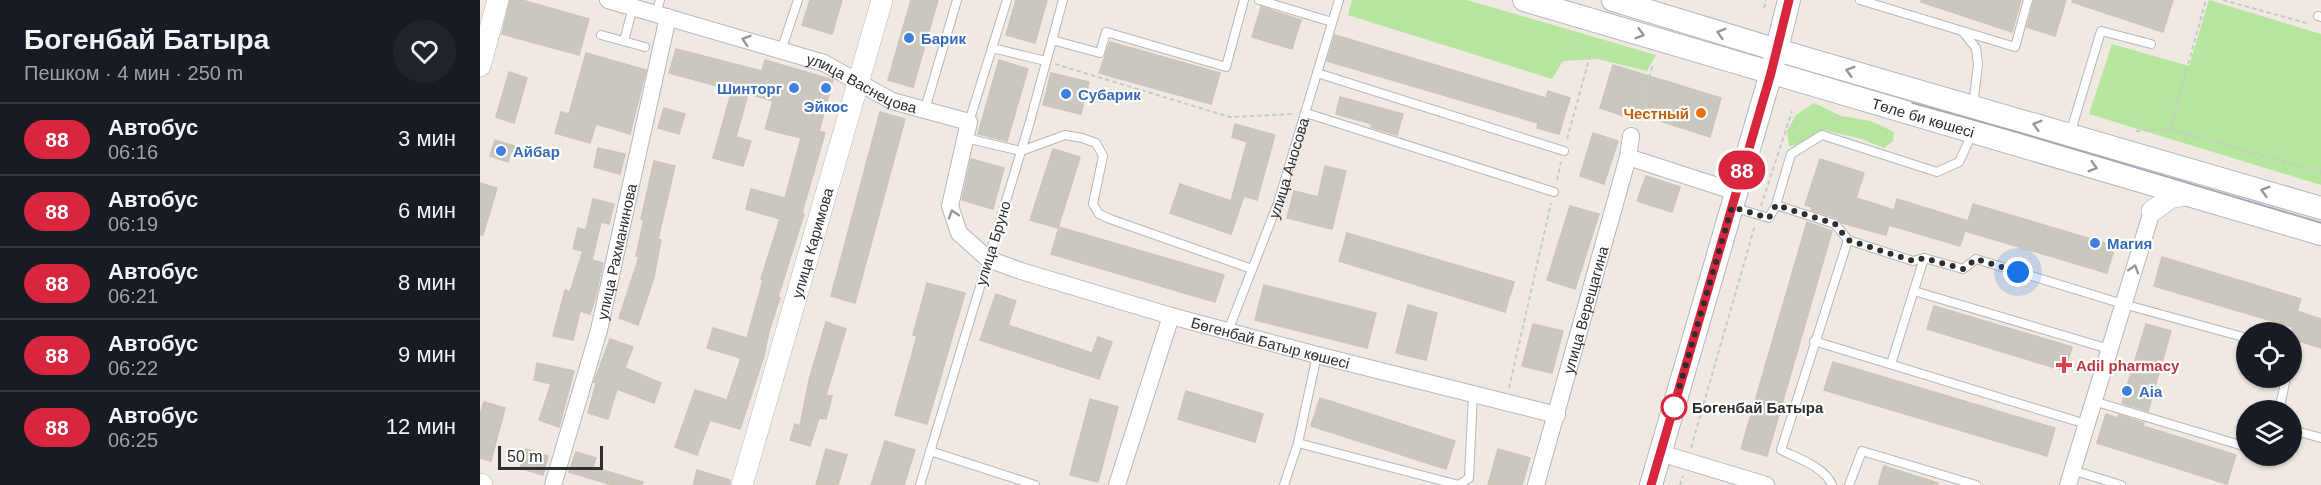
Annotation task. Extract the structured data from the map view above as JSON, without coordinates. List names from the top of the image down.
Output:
{
  "streets": {
    "main road": ["Төле би көшесі"],
    "street": [
      "улица Васнецова",
      "улица Каримова",
      "улица Рахманинова",
      "улица Верещагина",
      "Бөгенбай Батыр көшесі"
    ],
    "lane": ["улица Аносова", "улица Бруно"]
  },
  "crossings": [
    ["улица Васнецова", "улица Каримова"],
    ["улица Васнецова", "улица Рахманинова"],
    ["улица Аносова", "Бөгенбай Батыр көшесі"],
    ["улица Бруно", "Бөгенбай Батыр көшесі"],
    ["улица Верещагина", "Бөгенбай Батыр көшесі"]
  ],
  "places": {
    "other": [
      "Барик",
      "Шинторг",
      "Эйкос",
      "Субарик",
      "Честный",
      "Айбар",
      "Магия",
      "Aia",
      "Богенбай Батыра"
    ],
    "health": ["Adil pharmacy"]
  },
  "lines": ["bus line 88"],
  "scale_bar": "50 m",
  "page": {
    "heading": ["Богенбай Батыра", "Пешком · 4 мин · 250 m"],
    "on_map": "88",
    "list": [
      {
        "mark": "88",
        "name": "Автобус",
        "note": "06:16",
        "value": "3 мин"
      },
      {
        "mark": "88",
        "name": "Автобус",
        "note": "06:19",
        "value": "6 мин"
      },
      {
        "mark": "88",
        "name": "Автобус",
        "note": "06:21",
        "value": "8 мин"
      },
      {
        "mark": "88",
        "name": "Автобус",
        "note": "06:22",
        "value": "9 мин"
      },
      {
        "mark": "88",
        "name": "Автобус",
        "note": "06:25",
        "value": "12 мин"
      }
    ],
    "scale": "50 m"
  }
}
